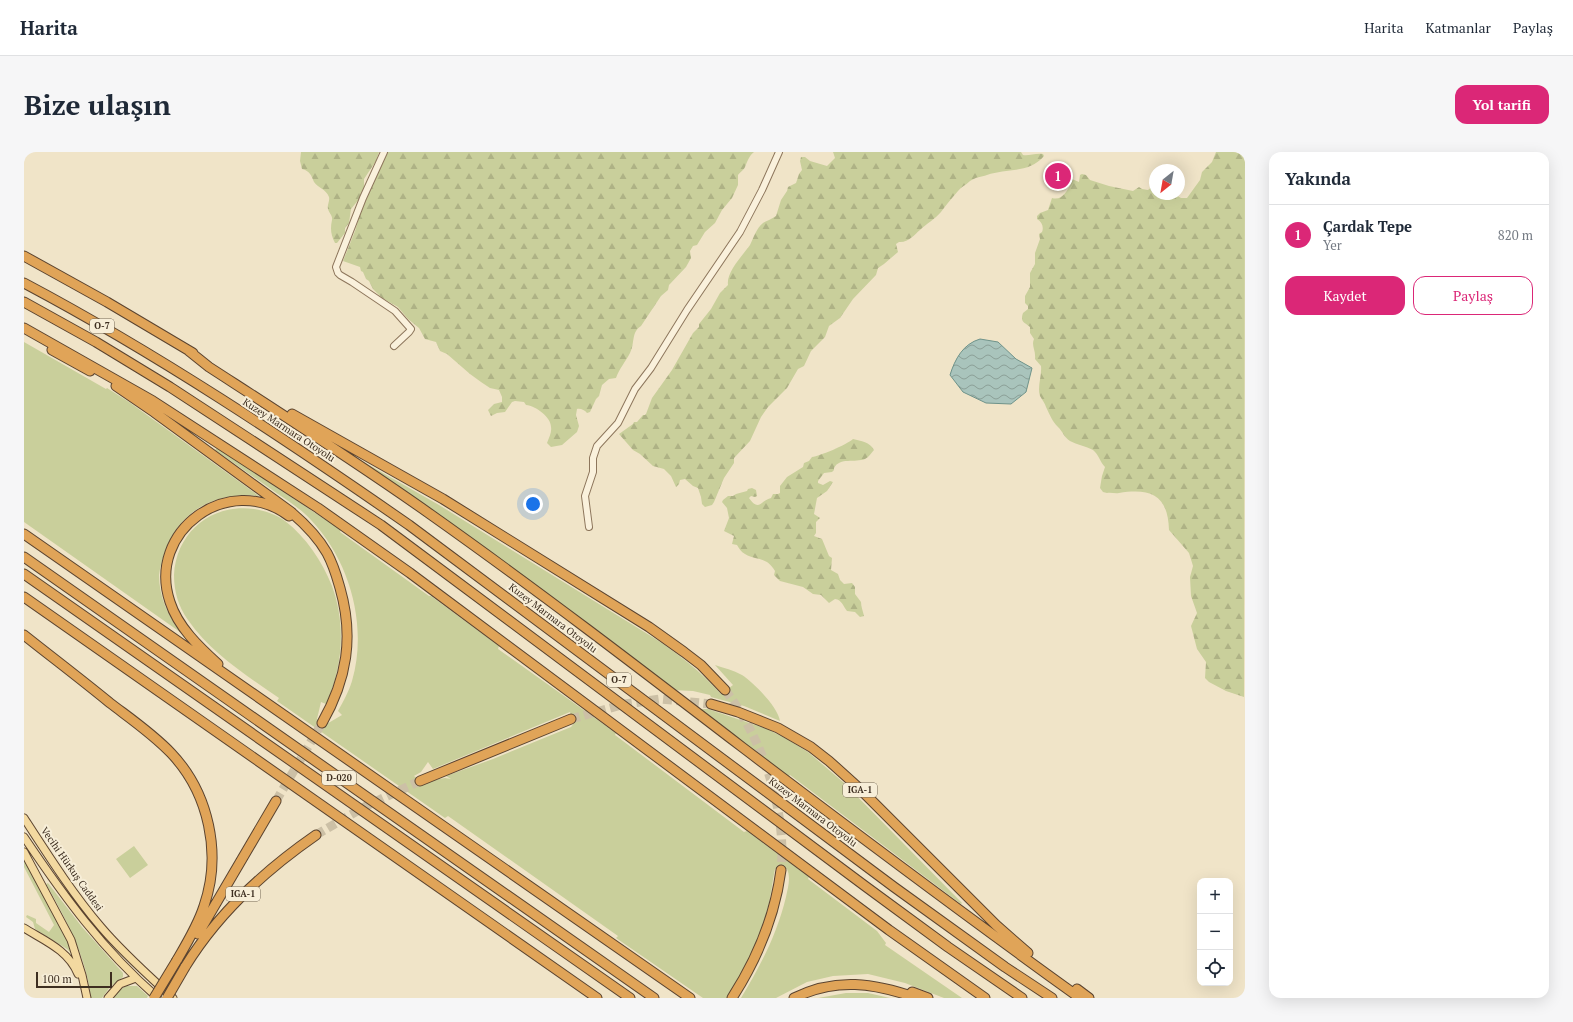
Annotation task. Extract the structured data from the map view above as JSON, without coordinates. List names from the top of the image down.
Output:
{
  "streets": {
    "highway": [
      "O-7",
      "Kuzey Marmara Otoyolu",
      "D-020",
      "IGA-1"
    ],
    "main road": ["Vecihi Hürkuş Caddesi"]
  },
  "scale_bar": "100 m",
  "north": "bottom left",
  "page": {
    "header": "Harita",
    "nav": ["Harita", "Katmanlar", "Paylaş"],
    "buttons": [
      "Yol tarifi",
      ["Kaydet", "Paylaş"]
    ],
    "title": "Bize ulaşın",
    "heading": "Yakında",
    "pins": "1",
    "list": [
      {
        "mark": "1",
        "name": "Çardak Tepe",
        "note": "Yer",
        "value": "820 m"
      }
    ],
    "map_buttons": ["+", "−"],
    "scale": "100 m"
  }
}
